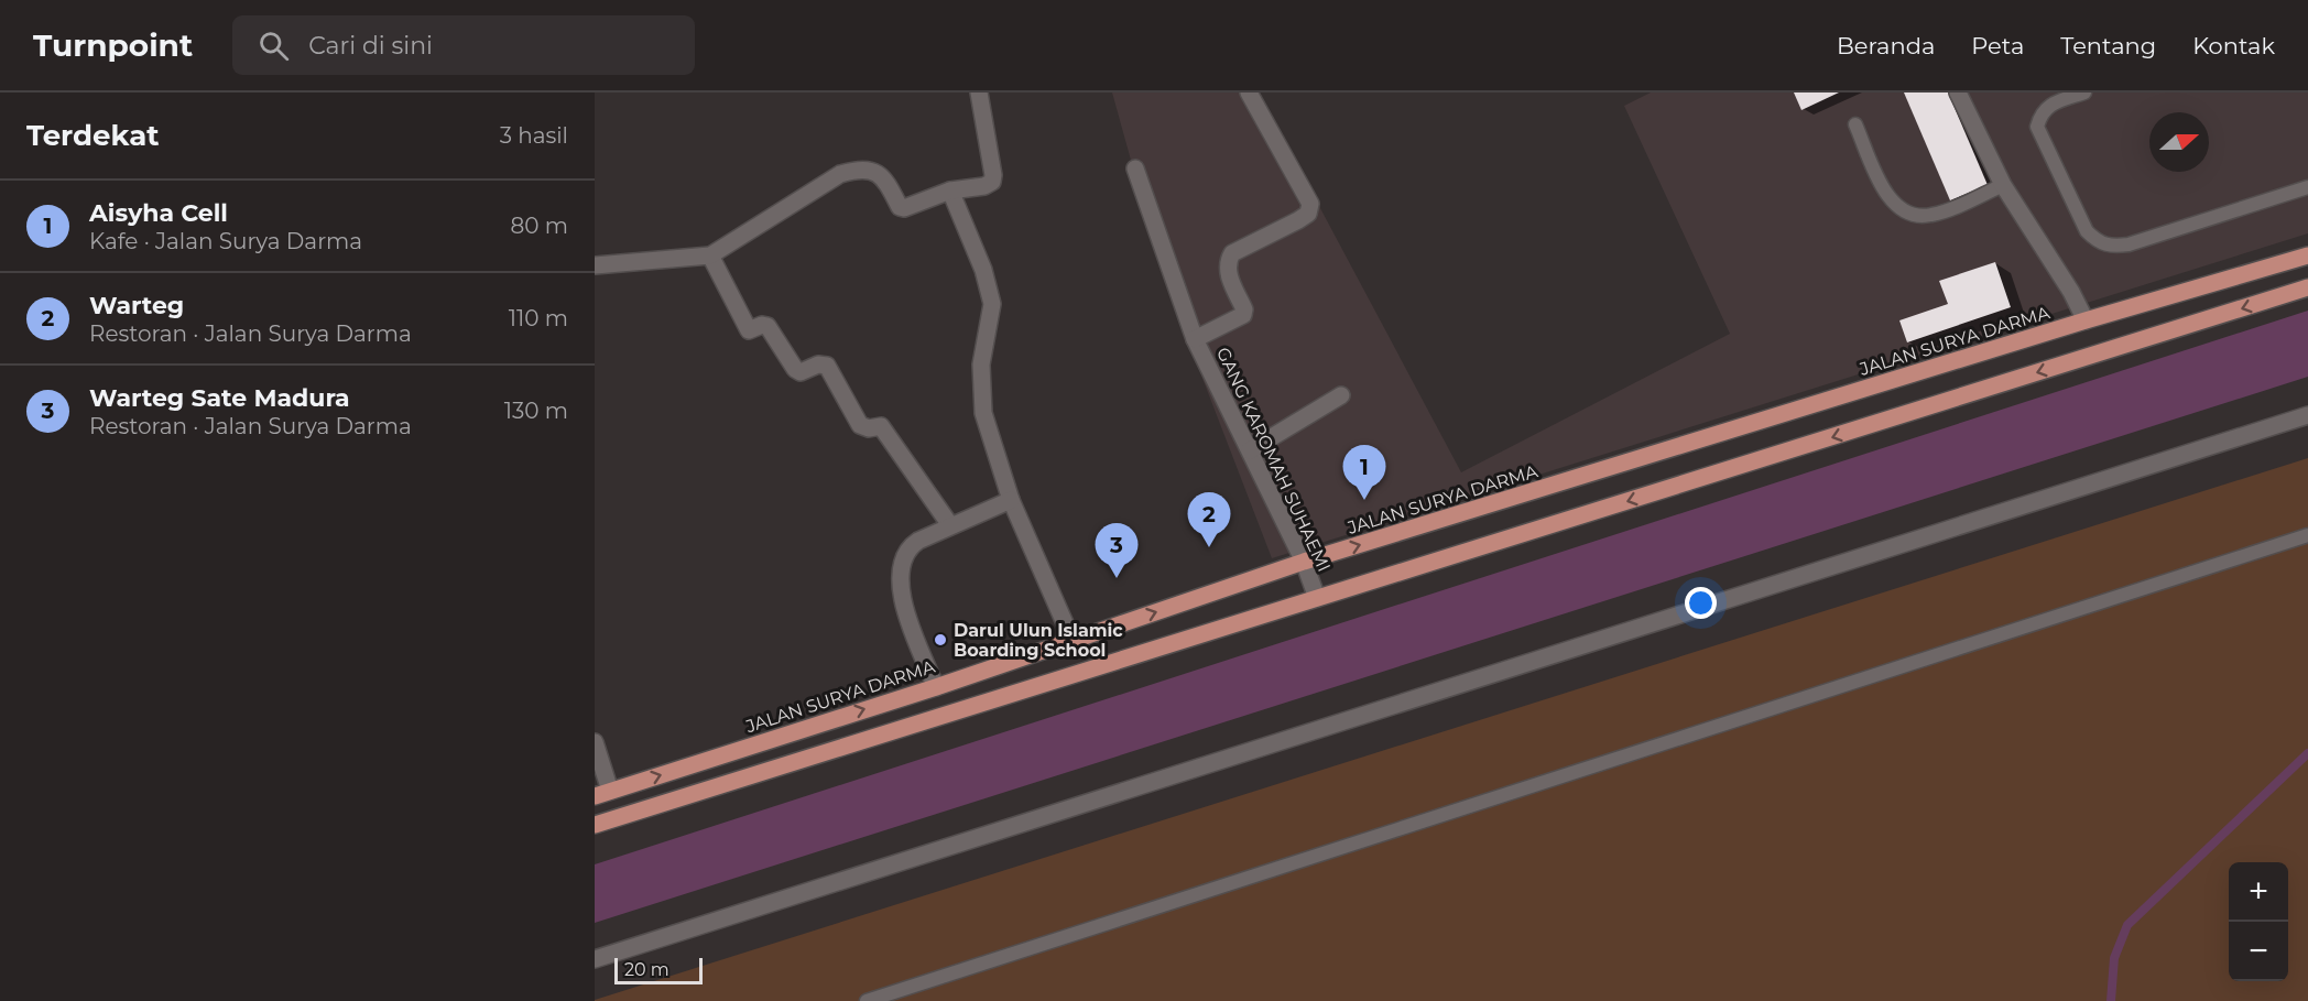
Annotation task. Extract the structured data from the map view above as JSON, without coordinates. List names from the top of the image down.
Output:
{
  "streets": {
    "main road": ["JALAN SURYA DARMA"],
    "street": ["GANG KAROMAH SUHAEMI"]
  },
  "crossings": [
    ["JALAN SURYA DARMA", "GANG KAROMAH SUHAEMI"]
  ],
  "places": ["Darul Ulun Islamic Boarding School"],
  "scale_bar": "20 m",
  "north": "right",
  "page": {
    "header": "Turnpoint",
    "search": "Cari di sini",
    "nav": [
      "Beranda",
      "Peta",
      "Tentang",
      "Kontak"
    ],
    "heading": ["Terdekat", "3 hasil"],
    "list": [
      {
        "mark": "1",
        "name": "Aisyha Cell",
        "note": "Kafe · Jalan Surya Darma",
        "value": "80 m"
      },
      {
        "mark": "2",
        "name": "Warteg",
        "note": "Restoran · Jalan Surya Darma",
        "value": "110 m"
      },
      {
        "mark": "3",
        "name": "Warteg Sate Madura",
        "note": "Restoran · Jalan Surya Darma",
        "value": "130 m"
      }
    ],
    "pins": ["1", "2", "3"],
    "map_buttons": ["+", "−"],
    "scale": "20 m"
  }
}
